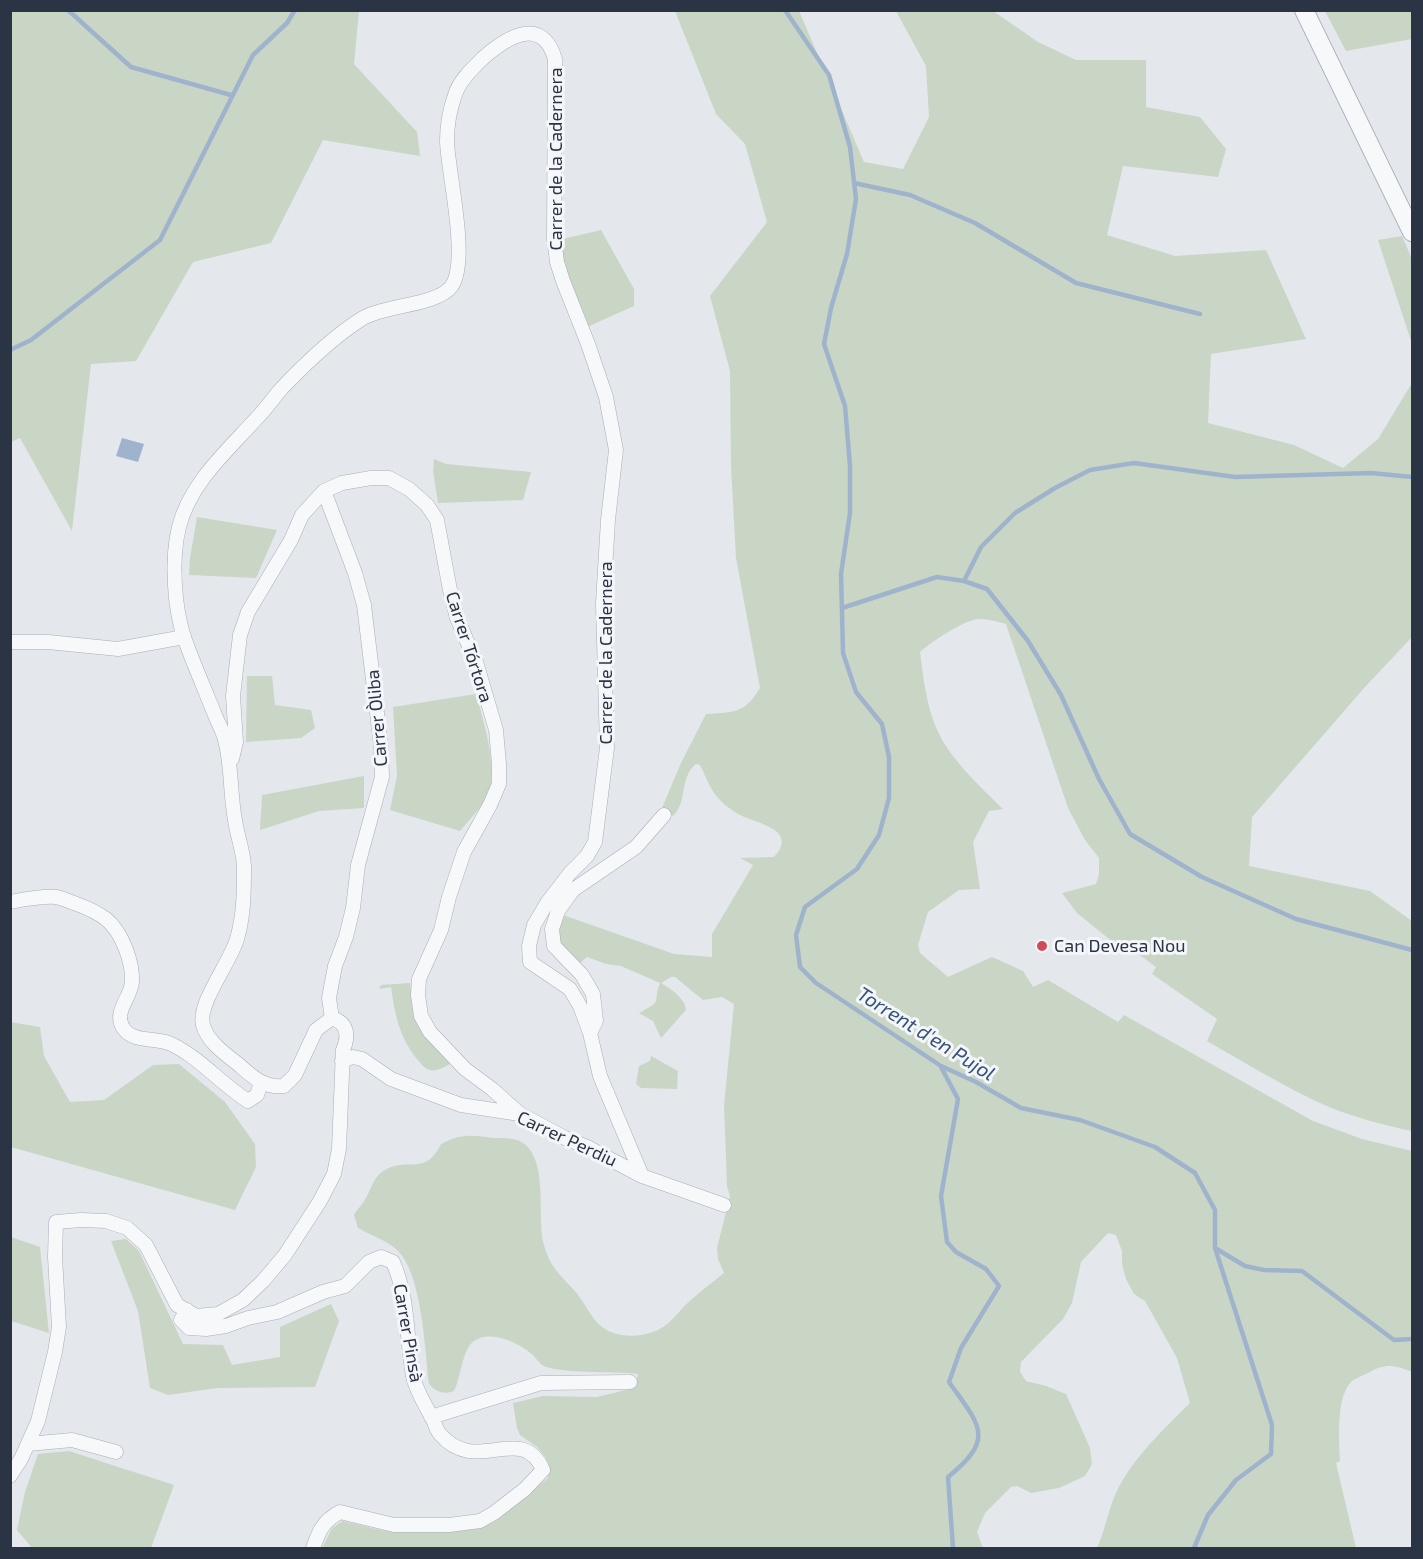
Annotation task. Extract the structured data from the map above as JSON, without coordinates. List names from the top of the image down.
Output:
{
  "streets": {
    "street": [
      "Carrer de la Cadernera",
      "Carrer Tórtora",
      "Carrer Òliba",
      "Carrer Perdiu",
      "Carrer Pinsà"
    ]
  },
  "crossings": [
    ["Carrer de la Cadernera", "Carrer Tórtora"],
    ["Carrer de la Cadernera", "Carrer Perdiu"],
    ["Carrer Tórtora", "Carrer Òliba"],
    ["Carrer Tórtora", "Carrer Perdiu"]
  ],
  "water": ["Torrent d'en Pujol"],
  "places": ["Can Devesa Nou"]
}
